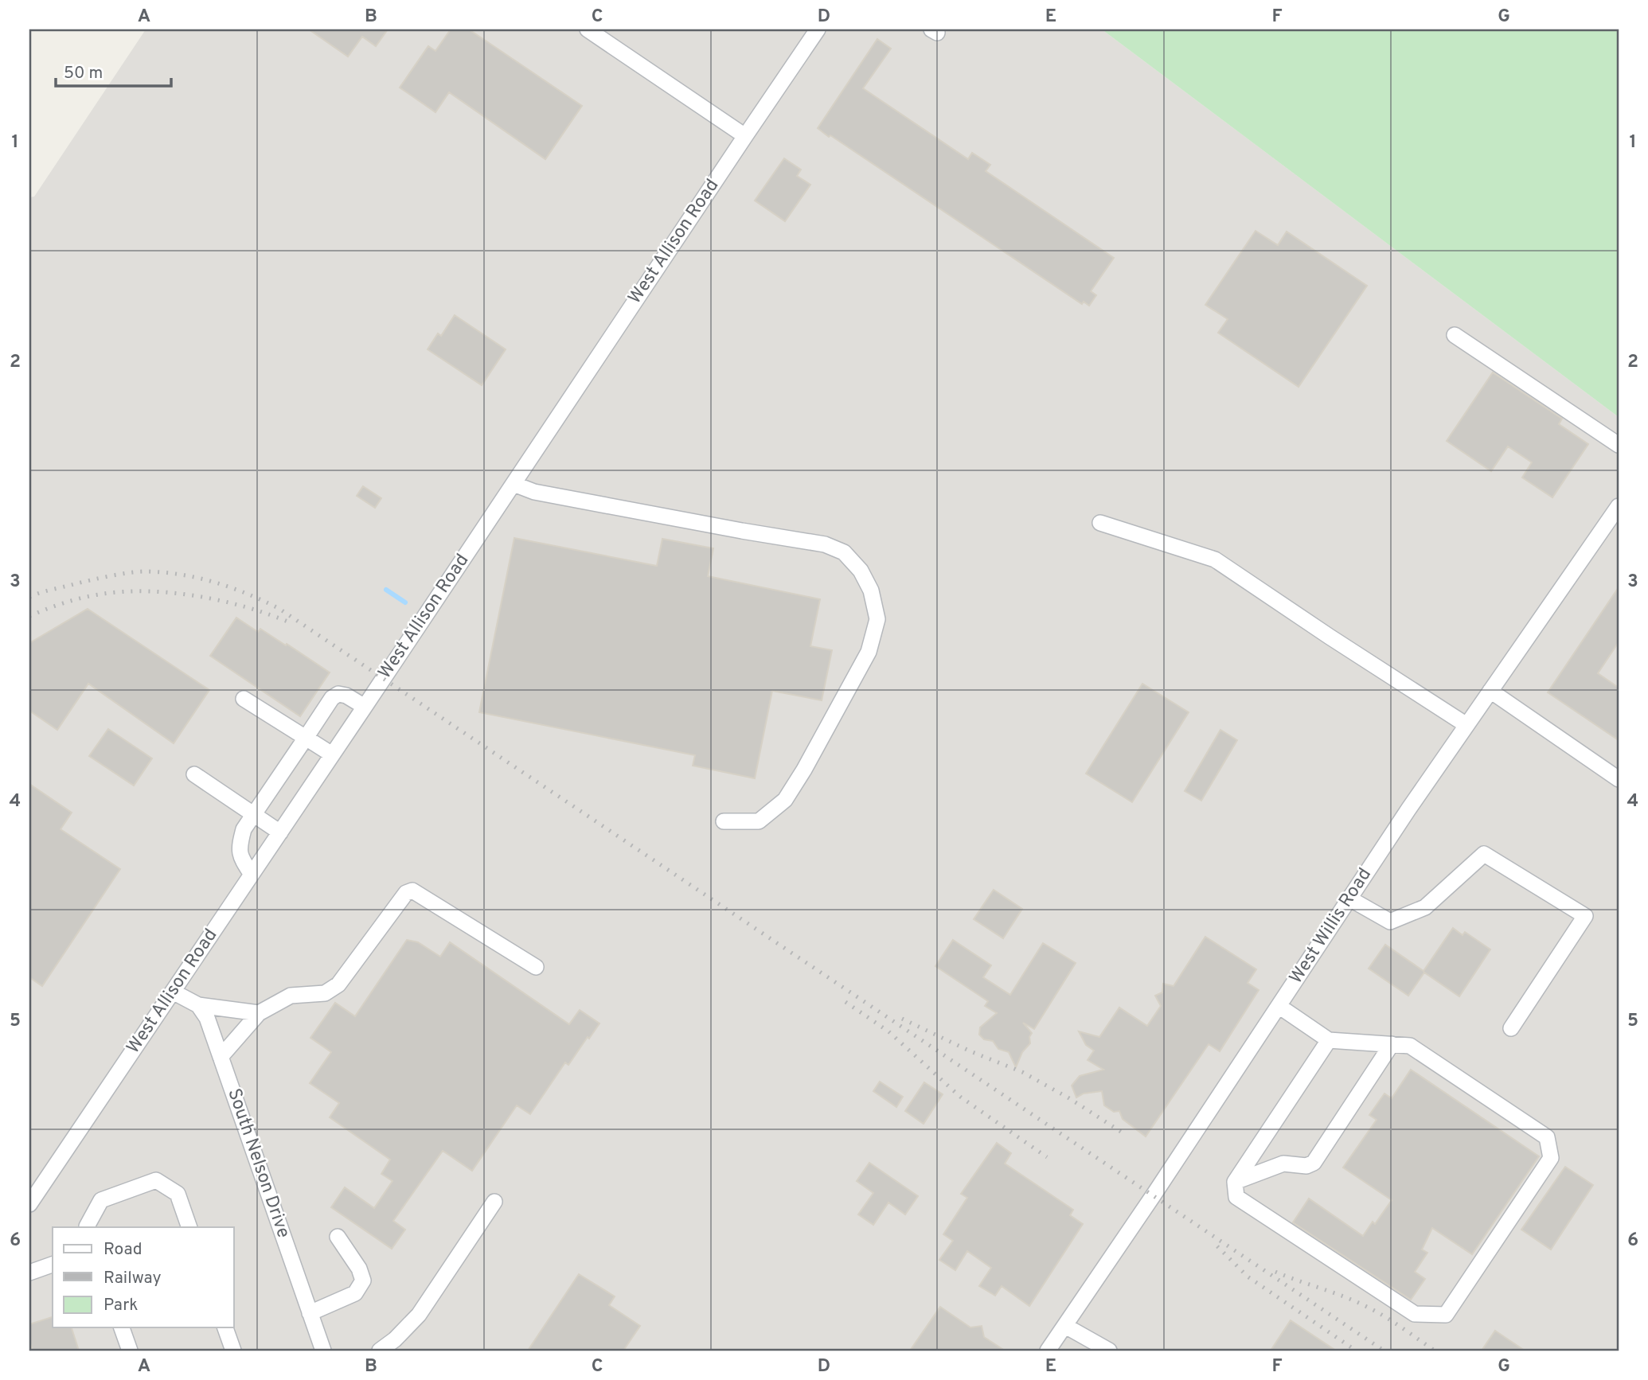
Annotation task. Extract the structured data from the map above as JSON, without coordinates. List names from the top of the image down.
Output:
{
  "streets": {
    "street": ["West Allison Road", "West Willis Road", "South Nelson Drive"]
  },
  "legend": ["Road", "Railway", "Park"],
  "scale_bar": "50 m",
  "grid": {
    "columns": [
      "A",
      "B",
      "C",
      "D",
      "E",
      "F",
      "G"
    ],
    "rows": [
      "1",
      "2",
      "3",
      "4",
      "5",
      "6"
    ]
  }
}
